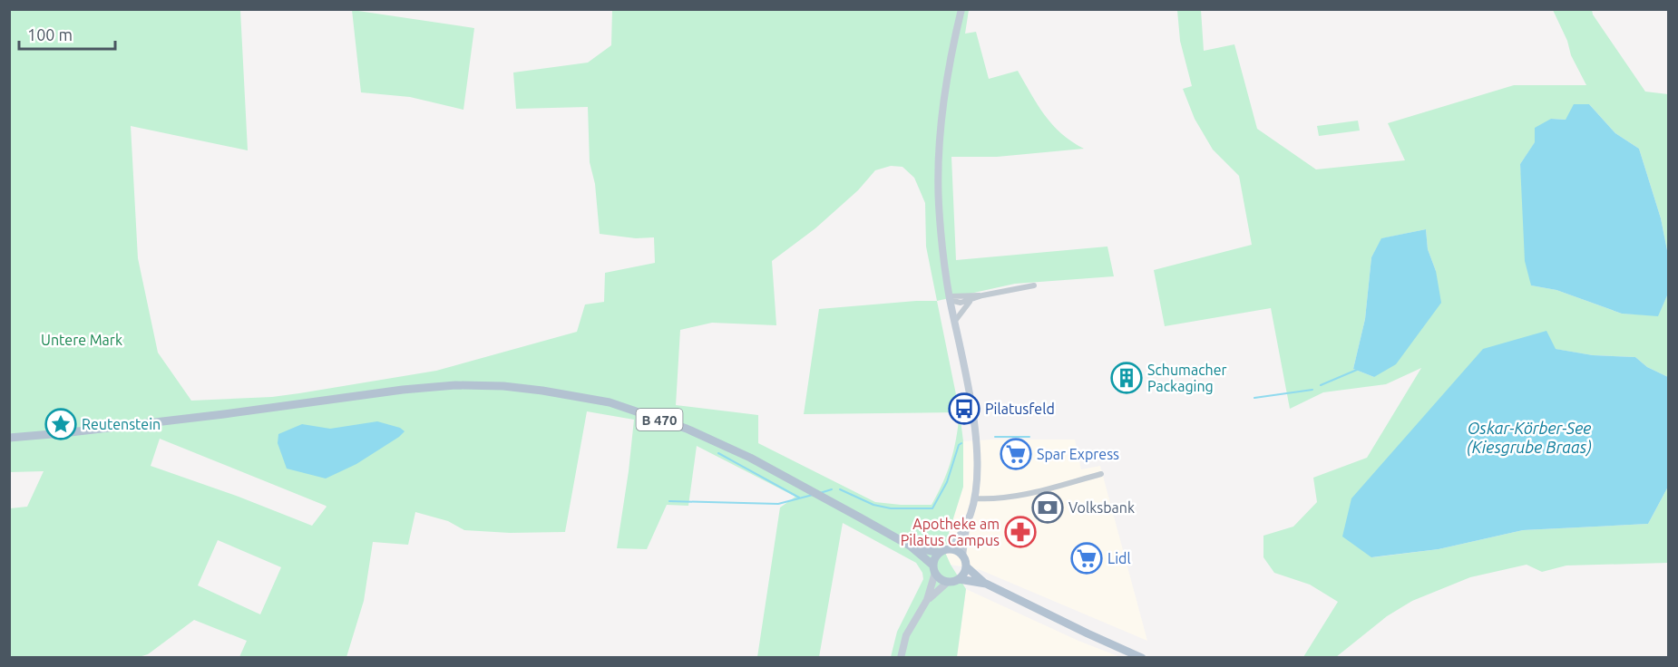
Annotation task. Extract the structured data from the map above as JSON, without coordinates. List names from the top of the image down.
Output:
{
  "streets": {
    "main road": ["B 470"]
  },
  "water": ["Oskar-Körber-See (Kiesgrube Braas)"],
  "parks": ["Untere Mark"],
  "places": {
    "building": ["Schumacher Packaging"],
    "bus stop": ["Pilatusfeld"],
    "place": ["Reutenstein"],
    "supermarket": ["Spar Express", "Lidl"],
    "bank": ["Volksbank"],
    "pharmacy": ["Apotheke am Pilatus Campus"]
  },
  "scale_bar": "100 m"
}
